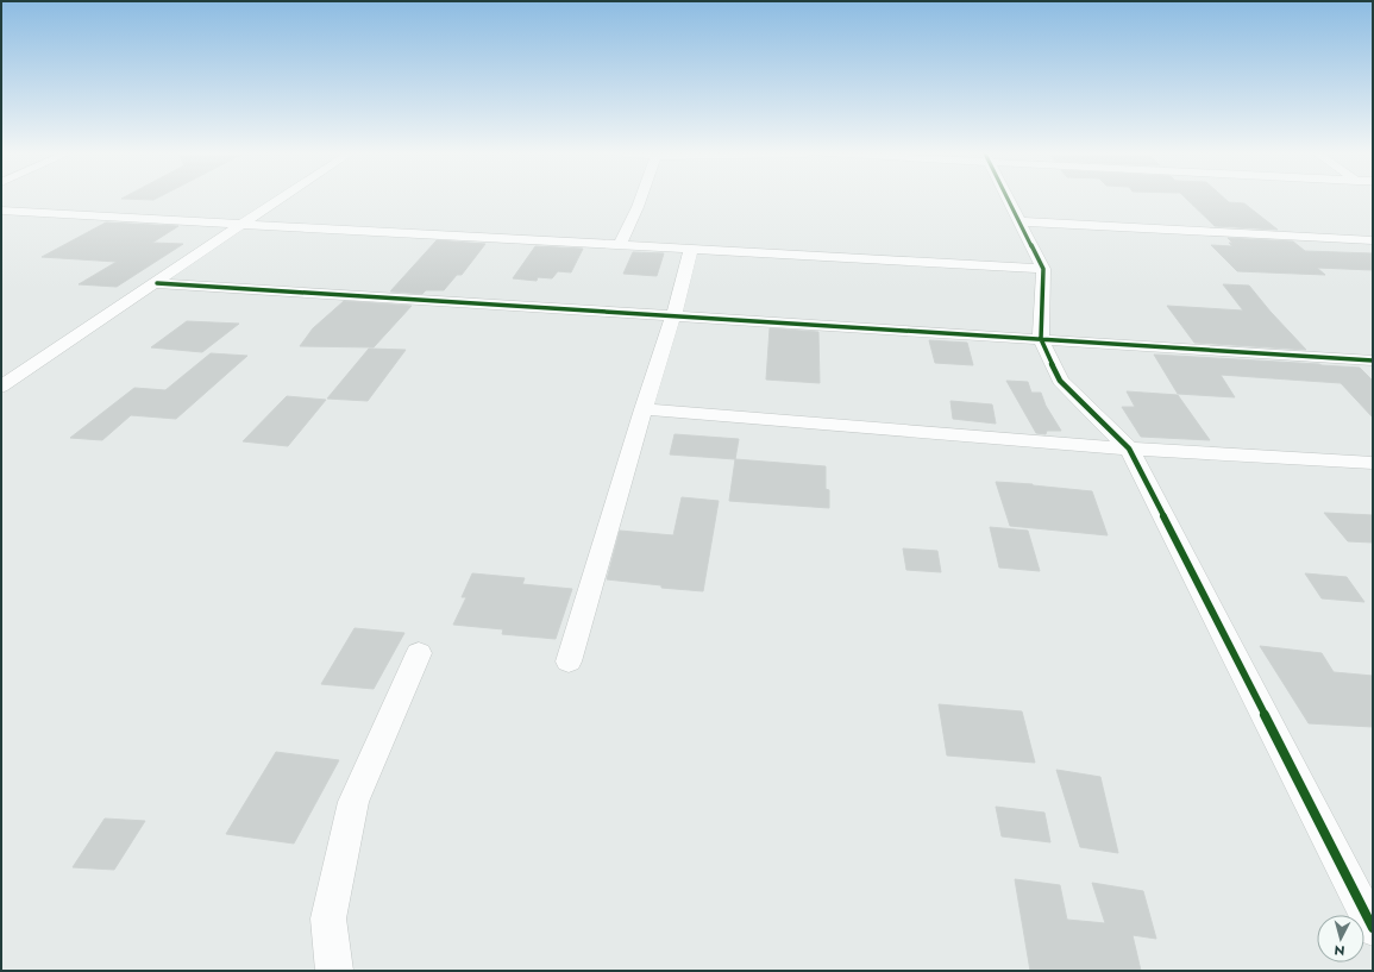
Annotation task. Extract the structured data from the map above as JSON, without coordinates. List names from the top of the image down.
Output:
{
  "north": "bottom"
}
